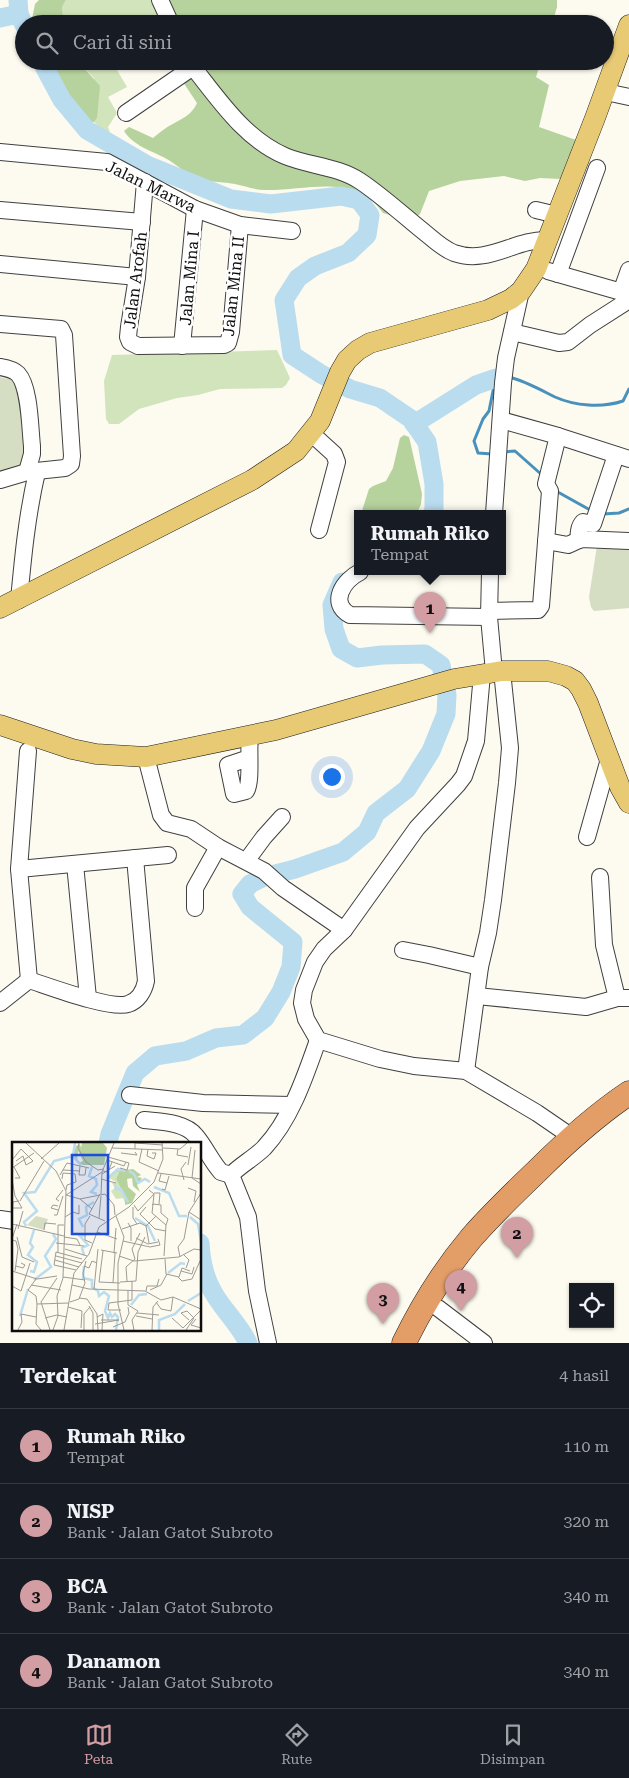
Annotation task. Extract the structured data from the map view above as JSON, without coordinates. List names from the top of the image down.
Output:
{
  "streets": {
    "street": [
      "Jalan Marwa",
      "Jalan Mina I",
      "Jalan Arofah",
      "Jalan Mina II"
    ]
  },
  "crossings": [
    ["Jalan Marwa", "Jalan Mina I"],
    ["Jalan Marwa", "Jalan Arofah"],
    ["Jalan Marwa", "Jalan Mina II"],
    ["Jalan Mina I", "Jalan Arofah"],
    ["Jalan Arofah", "Jalan Mina II"]
  ],
  "page": {
    "search": "Cari di sini",
    "popup": ["Rumah Riko", "Tempat"],
    "pins": [
      "1",
      "2",
      "4",
      "3"
    ],
    "heading": ["Terdekat", "4 hasil"],
    "list": [
      {
        "mark": "1",
        "name": "Rumah Riko",
        "note": "Tempat",
        "value": "110 m"
      },
      {
        "mark": "2",
        "name": "NISP",
        "note": "Bank · Jalan Gatot Subroto",
        "value": "320 m"
      },
      {
        "mark": "3",
        "name": "BCA",
        "note": "Bank · Jalan Gatot Subroto",
        "value": "340 m"
      },
      {
        "mark": "4",
        "name": "Danamon",
        "note": "Bank · Jalan Gatot Subroto",
        "value": "340 m"
      }
    ],
    "nav": ["Peta", "Rute", "Disimpan"]
  }
}
